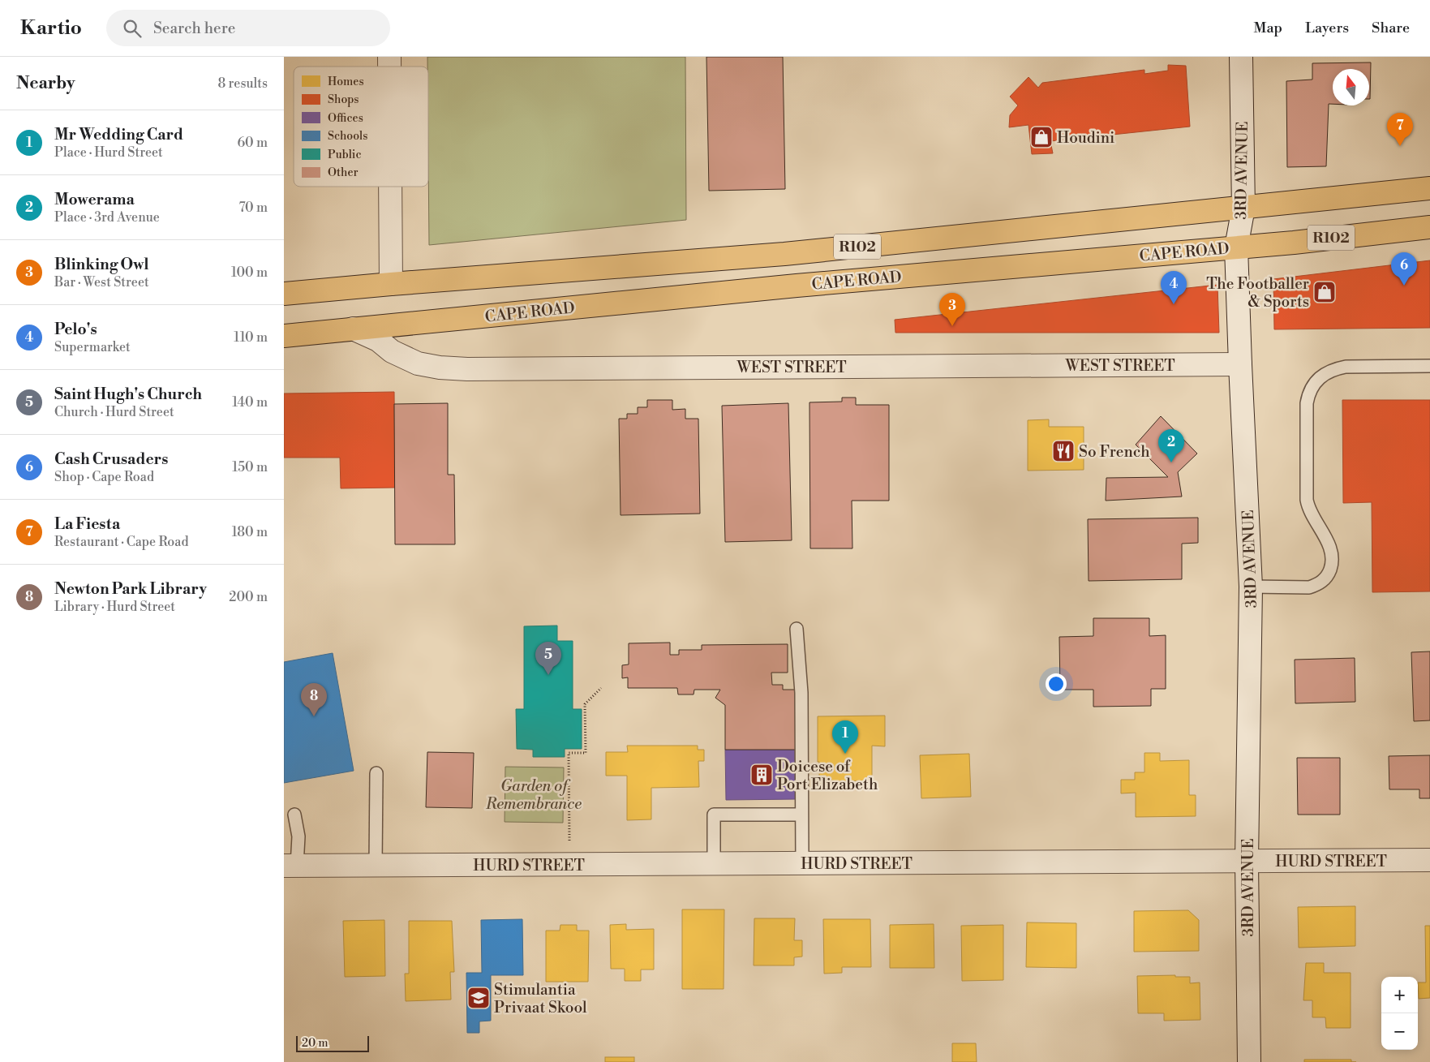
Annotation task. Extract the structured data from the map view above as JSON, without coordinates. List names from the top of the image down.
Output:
{
  "streets": {
    "main road": ["R102", "CAPE ROAD"],
    "street": ["3RD AVENUE", "WEST STREET", "HURD STREET"]
  },
  "crossings": [
    ["3RD AVENUE", "R102"],
    ["3RD AVENUE", "CAPE ROAD"],
    ["3RD AVENUE", "WEST STREET"],
    ["3RD AVENUE", "HURD STREET"],
    ["CAPE ROAD", "WEST STREET"]
  ],
  "parks": ["Garden of Remembrance"],
  "places": {
    "shop": ["Houdini", "The Footballer & Sports"],
    "restaurant": ["So French"],
    "building": ["Doicese of Port Elizabeth"],
    "school or university": ["Stimulantia Privaat Skool"]
  },
  "legend": [
    "Homes",
    "Shops",
    "Offices",
    "Schools",
    "Public",
    "Other"
  ],
  "scale_bar": "20 m",
  "north": "top",
  "page": {
    "header": "Kartio",
    "search": "Search here",
    "nav": ["Map", "Layers", "Share"],
    "heading": ["Nearby", "8 results"],
    "list": [
      {
        "mark": "1",
        "name": "Mr Wedding Card",
        "note": "Place · Hurd Street",
        "value": "60 m"
      },
      {
        "mark": "2",
        "name": "Mowerama",
        "note": "Place · 3rd Avenue",
        "value": "70 m"
      },
      {
        "mark": "3",
        "name": "Blinking Owl",
        "note": "Bar · West Street",
        "value": "100 m"
      },
      {
        "mark": "4",
        "name": "Pelo's",
        "note": "Supermarket",
        "value": "110 m"
      },
      {
        "mark": "5",
        "name": "Saint Hugh's Church",
        "note": "Church · Hurd Street",
        "value": "140 m"
      },
      {
        "mark": "6",
        "name": "Cash Crusaders",
        "note": "Shop · Cape Road",
        "value": "150 m"
      },
      {
        "mark": "7",
        "name": "La Fiesta",
        "note": "Restaurant · Cape Road",
        "value": "180 m"
      },
      {
        "mark": "8",
        "name": "Newton Park Library",
        "note": "Library · Hurd Street",
        "value": "200 m"
      }
    ],
    "pins": [
      "7",
      "6",
      "4",
      "3",
      "2",
      "5",
      "8",
      "1"
    ],
    "map_buttons": ["+", "−"],
    "scale": "20 m"
  }
}
